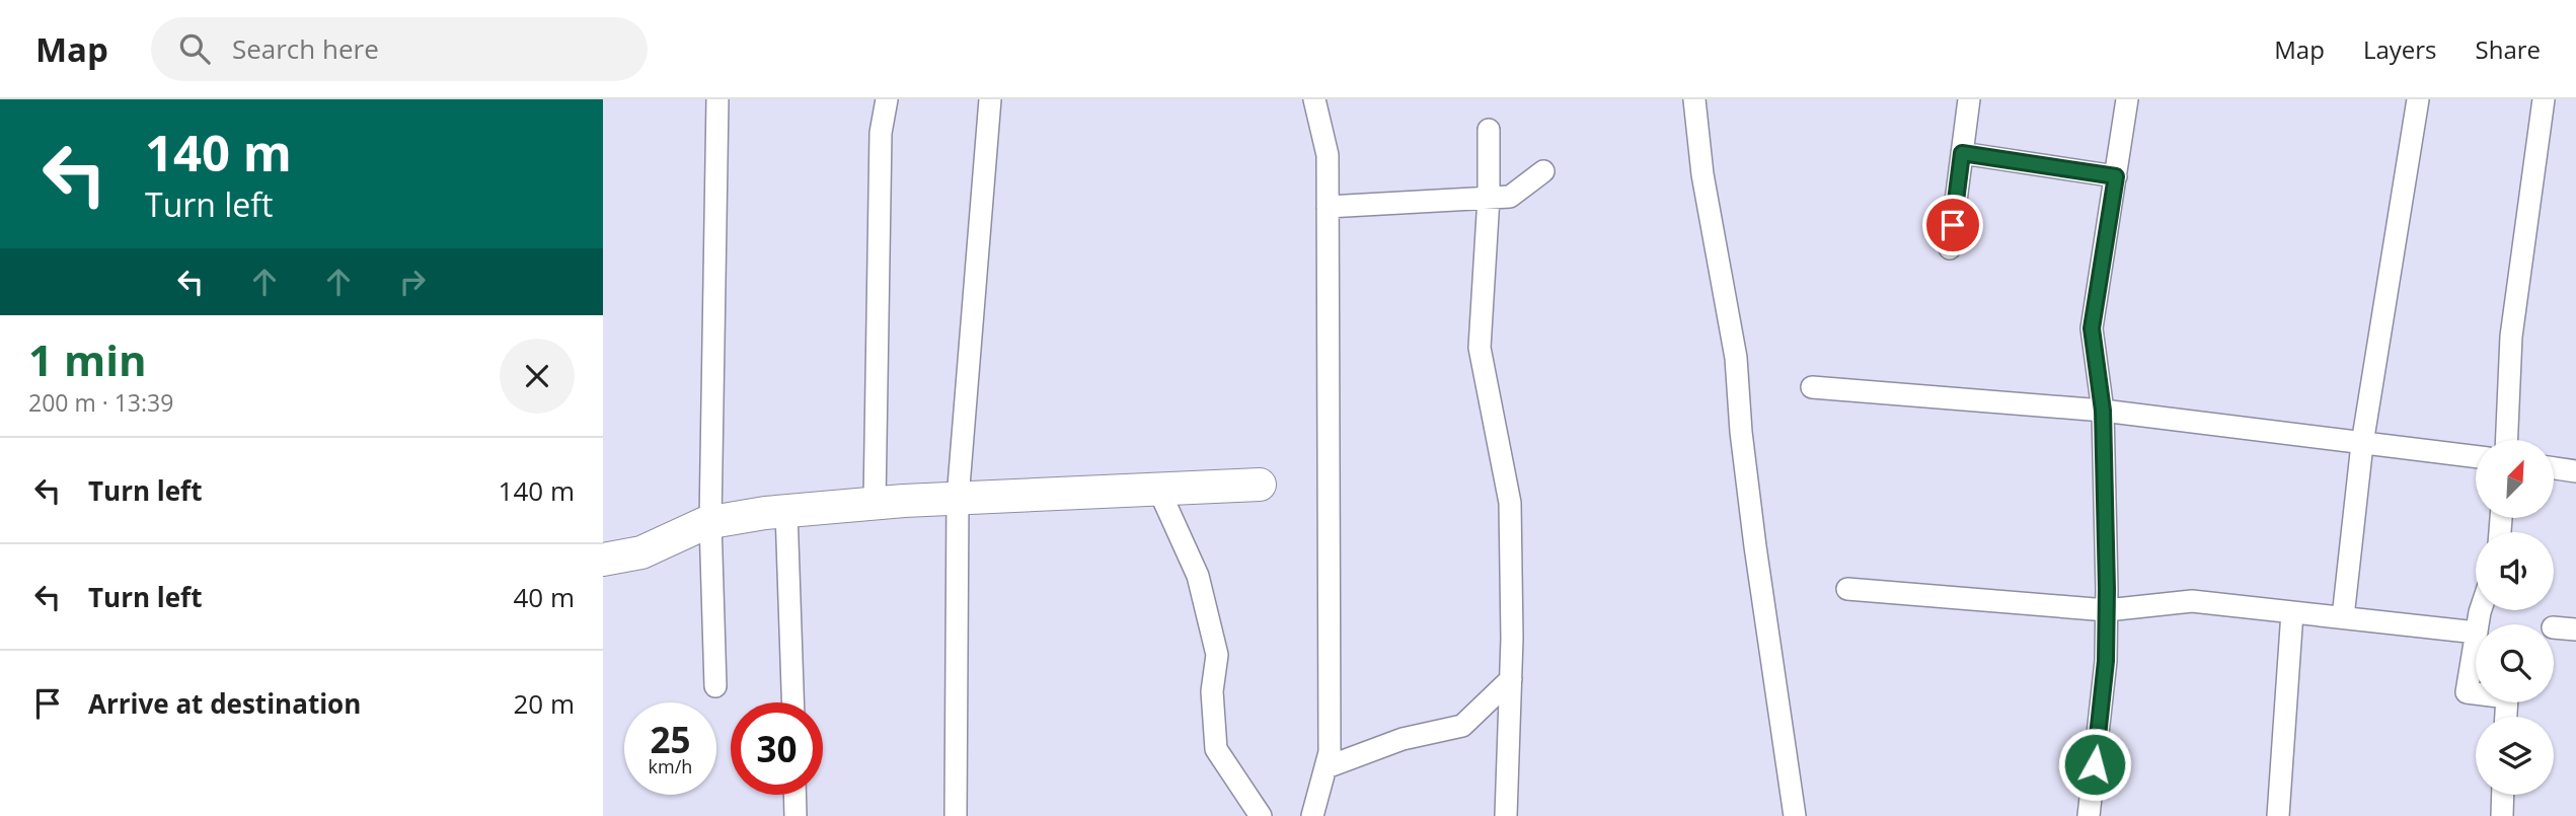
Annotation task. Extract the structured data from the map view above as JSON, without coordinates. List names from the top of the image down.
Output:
{
  "north": "top right",
  "page": {
    "header": "Map",
    "search": "Search here",
    "nav": ["Map", "Layers", "Share"],
    "turn": ["140 m", "Turn left"],
    "heading": ["1 min", "200 m · 13:39"],
    "list": [
      {
        "name": "Turn left",
        "value": "140 m"
      },
      {
        "name": "Turn left",
        "value": "40 m"
      },
      {
        "name": "Arrive at destination",
        "value": "20 m"
      }
    ],
    "speed": "25 km/h",
    "limit": "30"
  }
}
